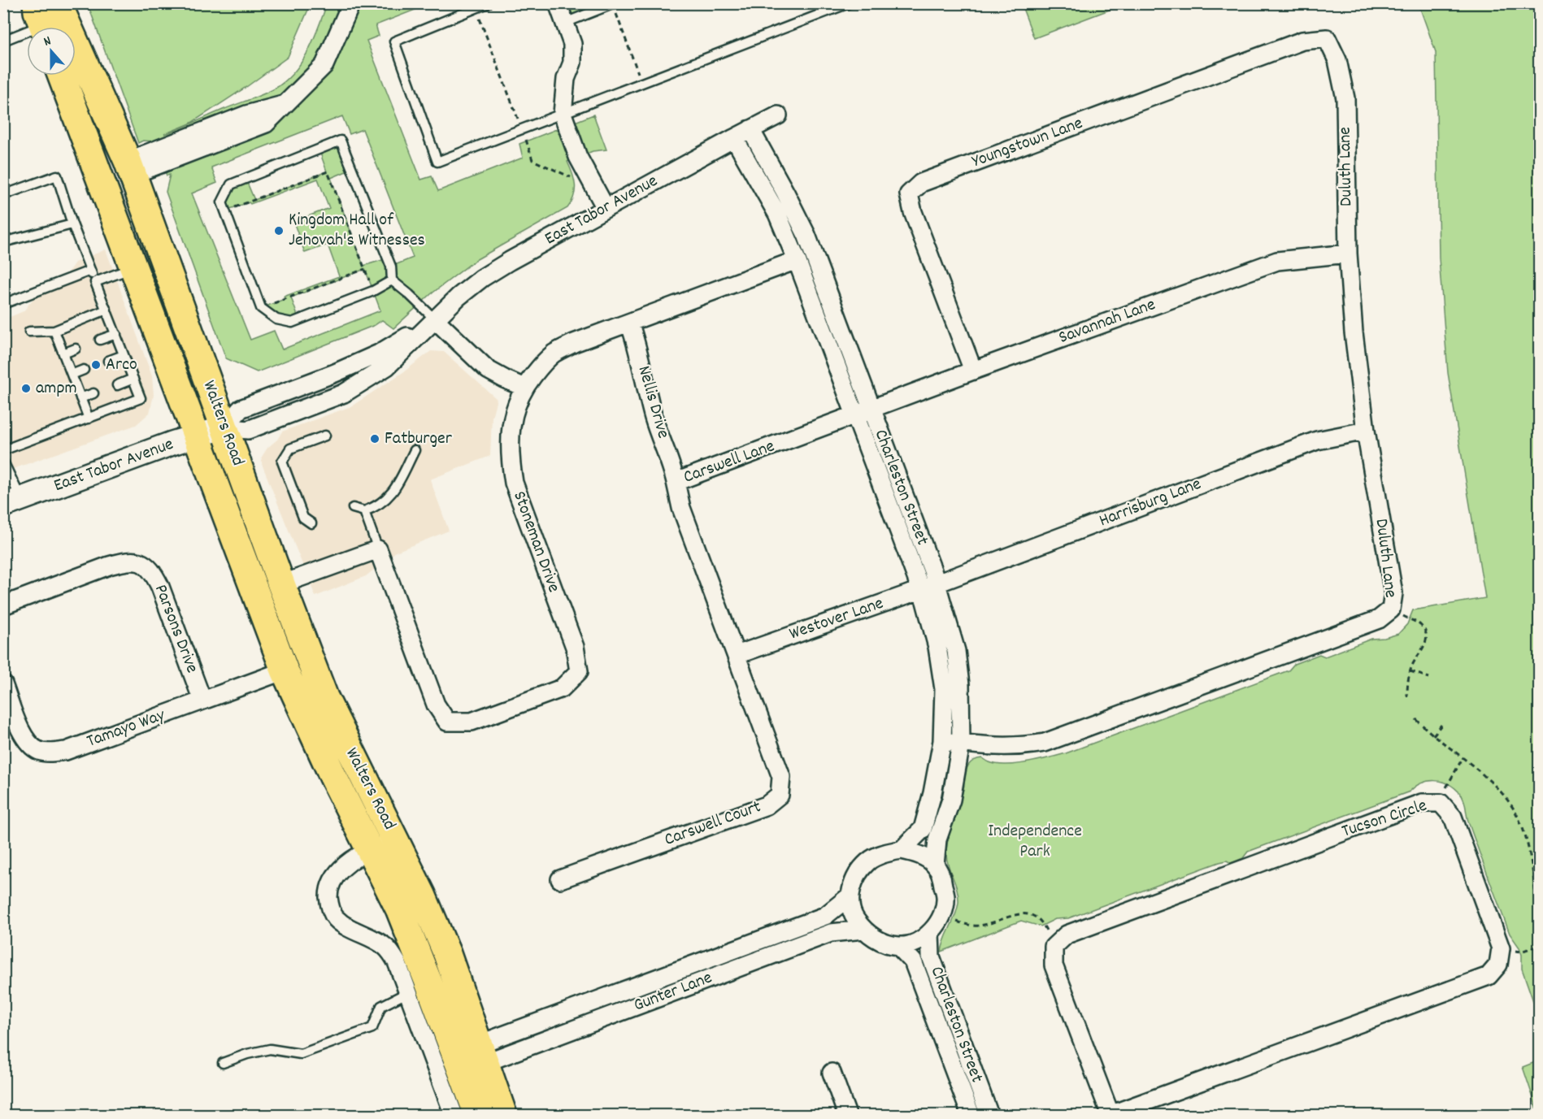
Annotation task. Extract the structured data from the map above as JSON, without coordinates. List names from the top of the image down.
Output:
{
  "streets": {
    "main road": ["East Tabor Avenue", "Walters Road"],
    "street": [
      "Youngstown Lane",
      "Duluth Lane",
      "Savannah Lane",
      "Nellis Drive",
      "Carswell Lane",
      "Charleston Street",
      "Harrisburg Lane",
      "Stoneman Drive",
      "Westover Lane",
      "Parsons Drive",
      "Tamayo Way",
      "Tucson Circle",
      "Carswell Court",
      "Gunter Lane"
    ]
  },
  "crossings": [
    ["Youngstown Lane", "Duluth Lane"],
    ["Youngstown Lane", "Savannah Lane"],
    ["Duluth Lane", "Savannah Lane"],
    ["Duluth Lane", "Charleston Street"],
    ["Duluth Lane", "Harrisburg Lane"],
    ["East Tabor Avenue", "Walters Road"],
    ["East Tabor Avenue", "Charleston Street"],
    ["Savannah Lane", "Carswell Lane"],
    ["Savannah Lane", "Charleston Street"],
    ["Nellis Drive", "Carswell Lane"],
    ["Nellis Drive", "Stoneman Drive"],
    ["Walters Road", "Tamayo Way"],
    ["Walters Road", "Gunter Lane"],
    ["Carswell Lane", "Charleston Street"],
    ["Carswell Lane", "Westover Lane"],
    ["Carswell Lane", "Carswell Court"],
    ["Charleston Street", "Harrisburg Lane"],
    ["Charleston Street", "Stoneman Drive"],
    ["Charleston Street", "Westover Lane"],
    ["Charleston Street", "Gunter Lane"],
    ["Harrisburg Lane", "Westover Lane"],
    ["Westover Lane", "Carswell Court"],
    ["Parsons Drive", "Tamayo Way"]
  ],
  "parks": ["Independence Park"],
  "places": [
    "Kingdom Hall of Jehovah's Witnesses",
    "Arco",
    "ampm",
    "Fatburger"
  ],
  "north": "top"
}
